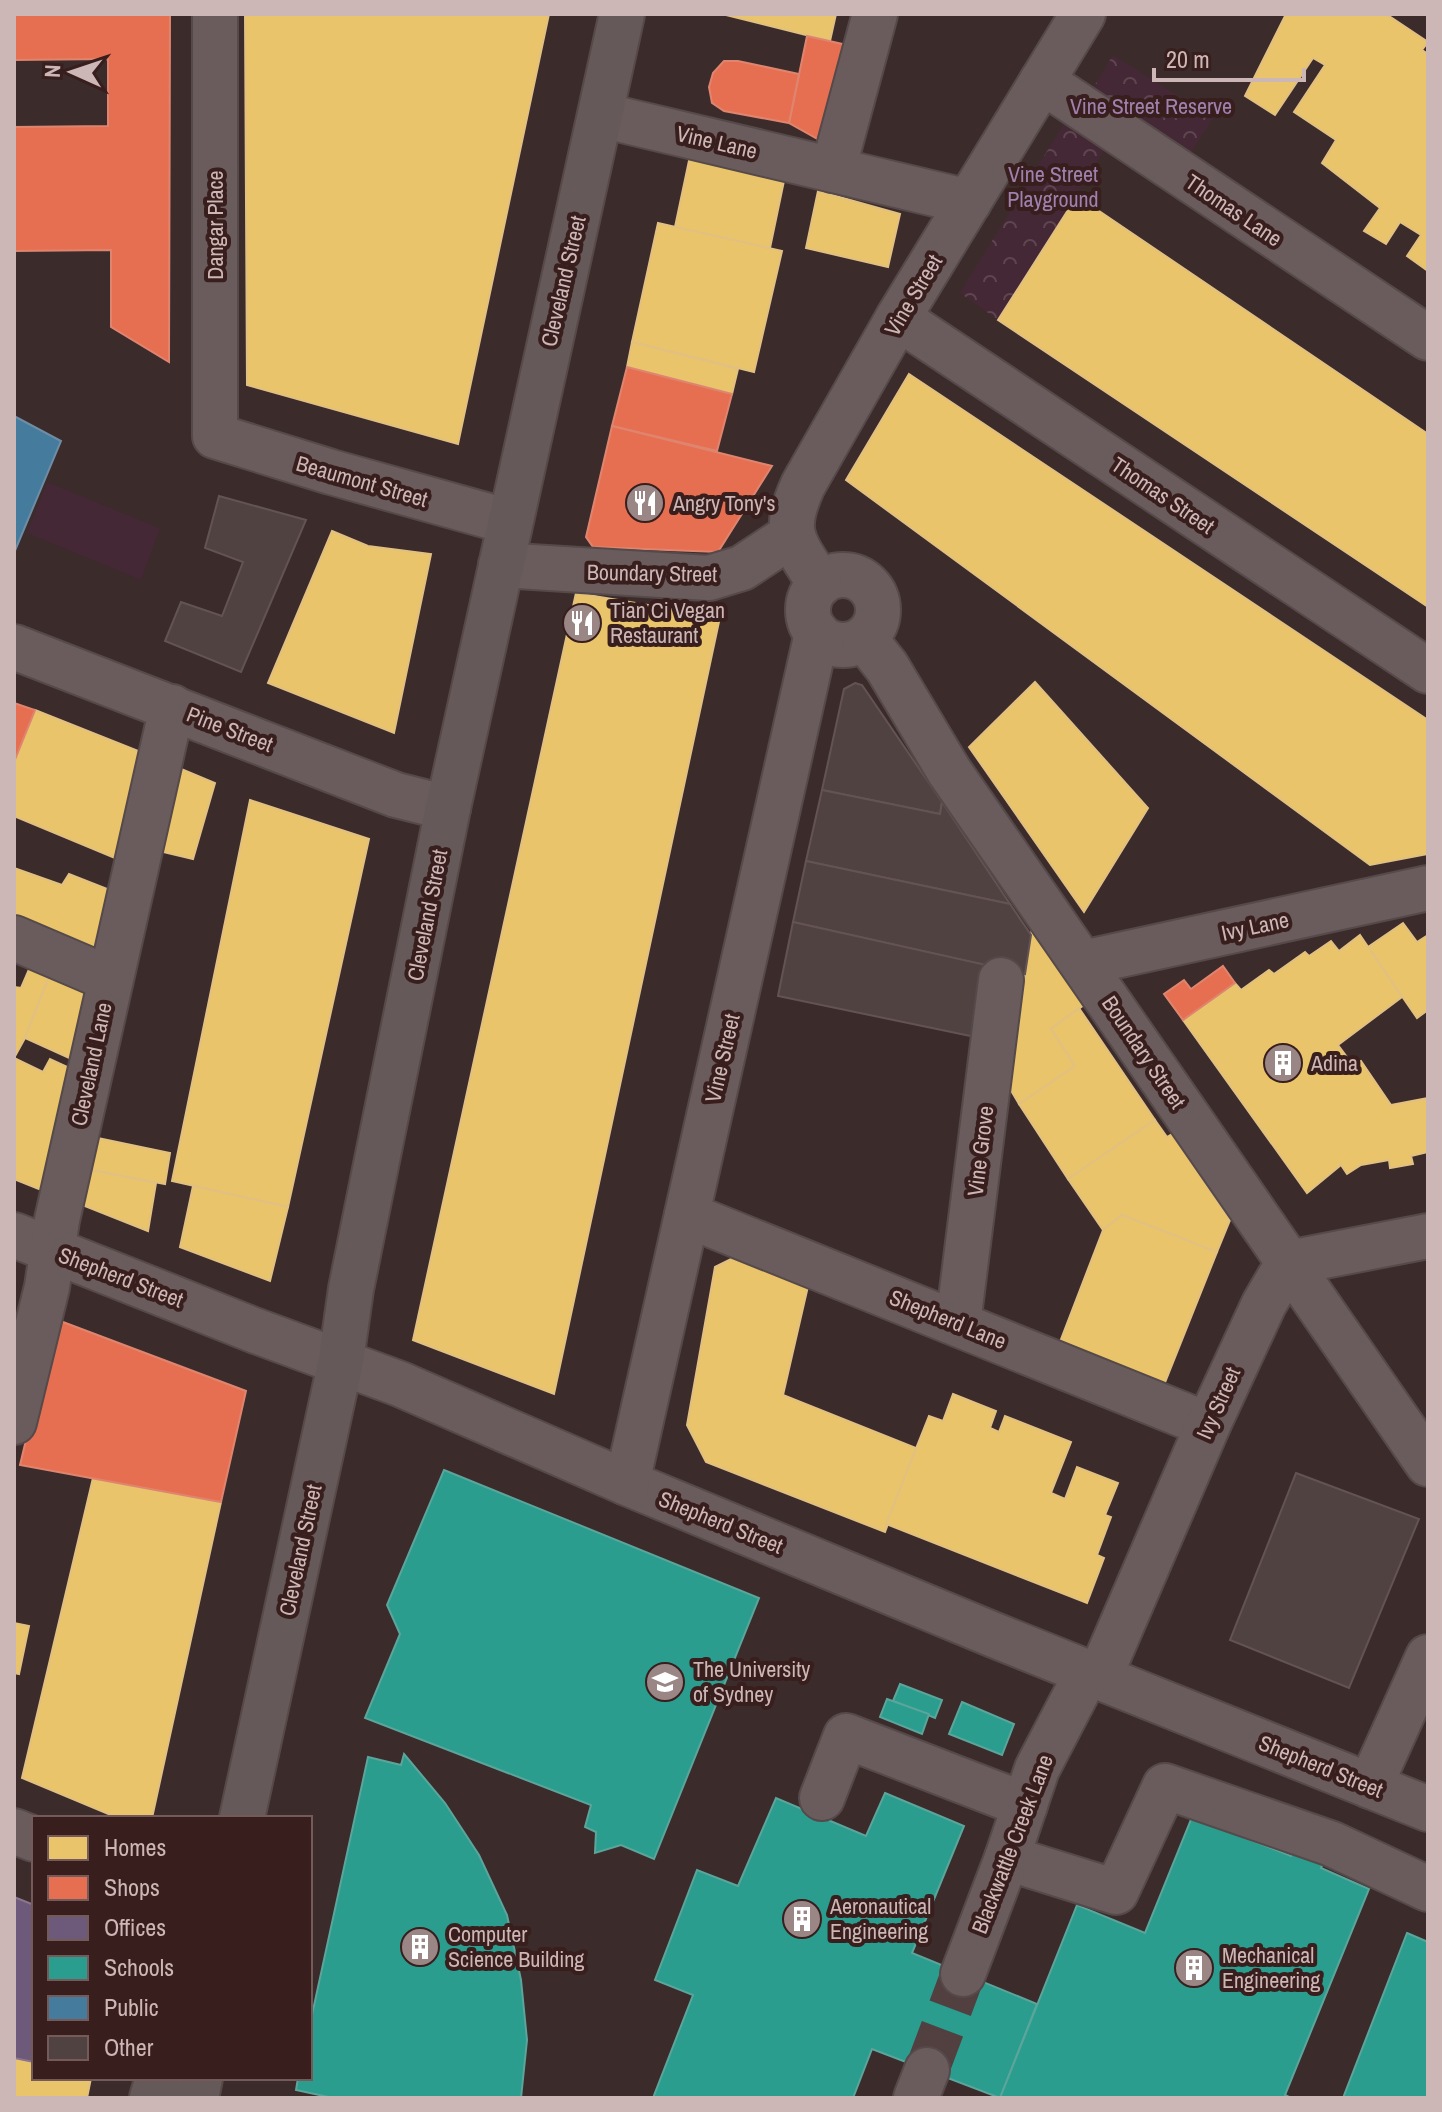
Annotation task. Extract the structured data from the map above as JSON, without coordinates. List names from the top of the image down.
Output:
{
  "streets": {
    "main road": ["Cleveland Street"],
    "street": [
      "Vine Lane",
      "Thomas Lane",
      "Dangar Place",
      "Vine Street",
      "Beaumont Street",
      "Thomas Street",
      "Boundary Street",
      "Pine Street",
      "Ivy Lane",
      "Cleveland Lane",
      "Vine Grove",
      "Shepherd Street",
      "Shepherd Lane",
      "Ivy Street",
      "Blackwattle Creek Lane"
    ]
  },
  "crossings": [
    ["Vine Lane", "Cleveland Street"],
    ["Vine Lane", "Vine Street"],
    ["Thomas Lane", "Vine Street"],
    ["Dangar Place", "Beaumont Street"],
    ["Cleveland Street", "Beaumont Street"],
    ["Cleveland Street", "Boundary Street"],
    ["Cleveland Street", "Pine Street"],
    ["Cleveland Street", "Shepherd Street"],
    ["Vine Street", "Thomas Street"],
    ["Vine Street", "Boundary Street"],
    ["Vine Street", "Shepherd Street"],
    ["Vine Street", "Shepherd Lane"],
    ["Boundary Street", "Ivy Lane"],
    ["Boundary Street", "Ivy Street"],
    ["Pine Street", "Cleveland Lane"],
    ["Cleveland Lane", "Shepherd Street"],
    ["Vine Grove", "Shepherd Lane"],
    ["Shepherd Street", "Ivy Street"],
    ["Shepherd Street", "Blackwattle Creek Lane"],
    ["Shepherd Lane", "Ivy Street"],
    ["Ivy Street", "Blackwattle Creek Lane"]
  ],
  "parks": ["Vine Street Reserve", "Vine Street Playground"],
  "places": {
    "restaurant": ["Angry Tony's", "Tian Ci Vegan Restaurant"],
    "building": [
      "Adina",
      "Aeronautical Engineering",
      "Computer Science Building",
      "Mechanical Engineering"
    ],
    "school or university": ["The University of Sydney"]
  },
  "legend": [
    "Homes",
    "Shops",
    "Offices",
    "Schools",
    "Public",
    "Other"
  ],
  "scale_bar": "20 m",
  "north": "left"
}
